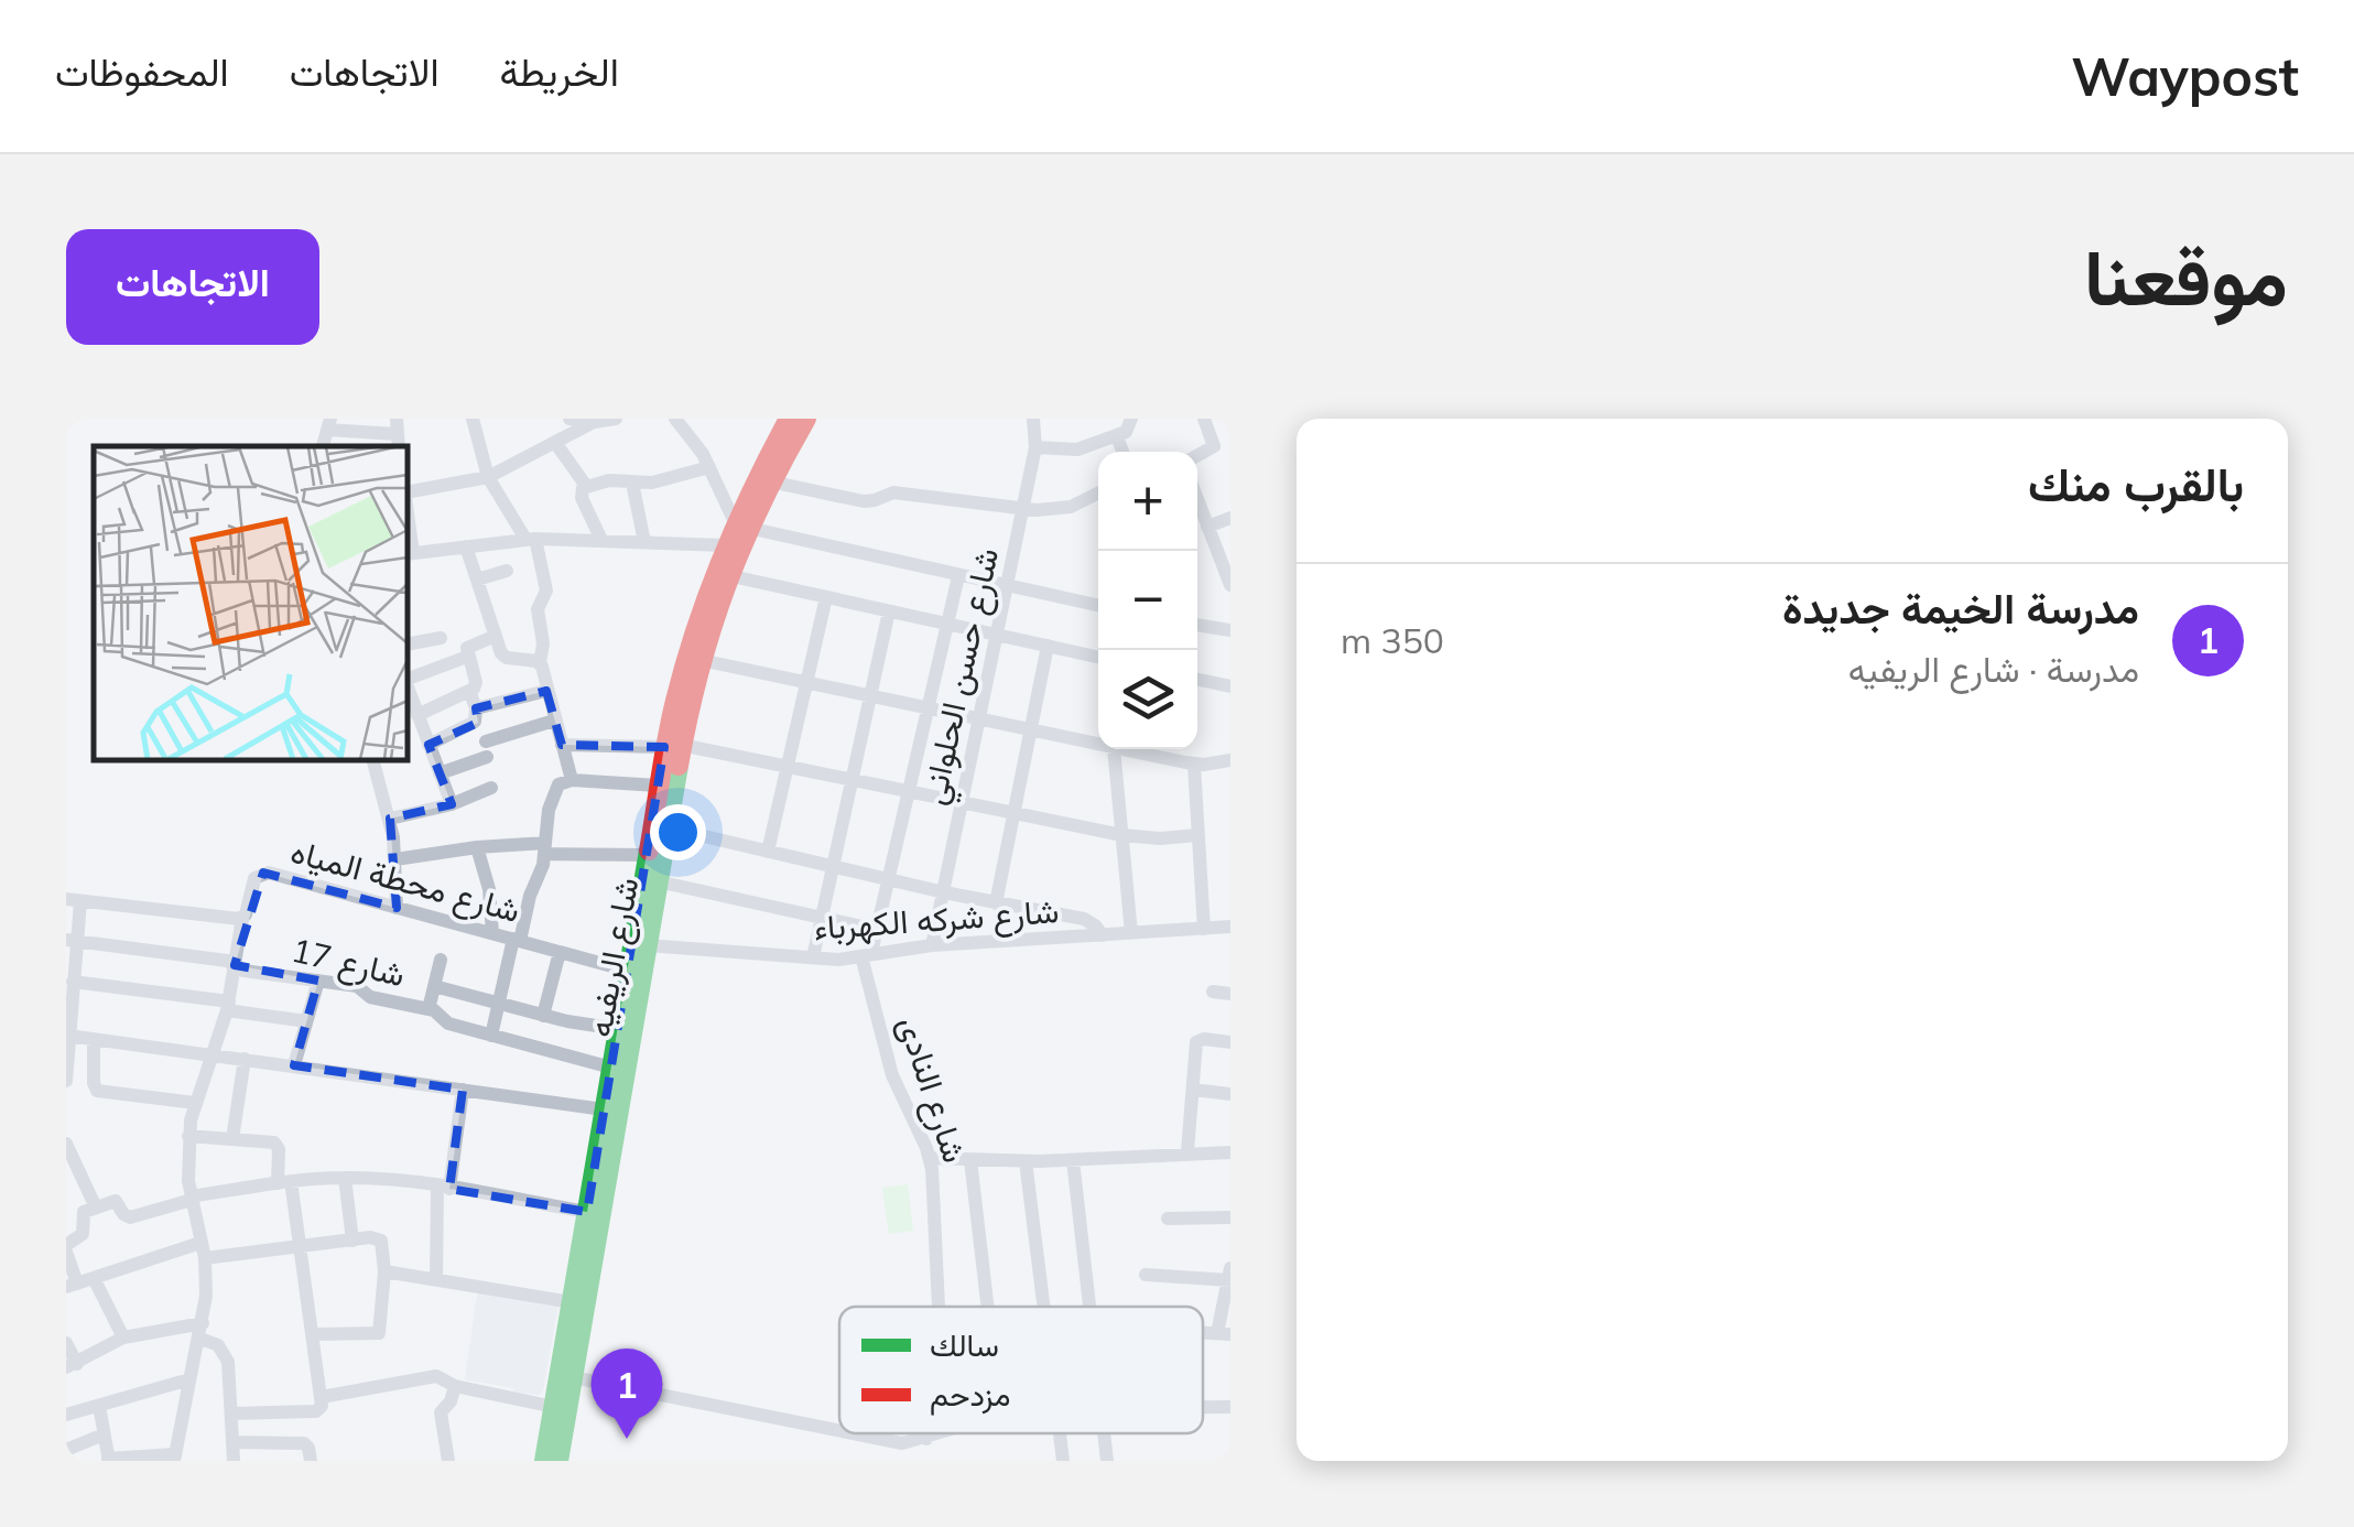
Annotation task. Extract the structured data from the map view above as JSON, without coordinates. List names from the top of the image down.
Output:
{
  "streets": {
    "street": [
      "شارع حسن الحلواني",
      "شارع محطة المياه",
      "شارع شركه الكهرباء",
      "شارع الريفيه",
      "شارع 17",
      "شارع النادى"
    ]
  },
  "crossings": [
    ["شارع حسن الحلواني", "شارع شركه الكهرباء"],
    ["شارع محطة المياه", "شارع الريفيه"],
    ["شارع شركه الكهرباء", "شارع الريفيه"],
    ["شارع شركه الكهرباء", "شارع النادى"],
    ["شارع الريفيه", "شارع 17"]
  ],
  "legend": ["سالك", "مزدحم"],
  "page": {
    "header": "Waypost",
    "nav": ["الخريطة", "الاتجاهات", "المحفوظات"],
    "title": "موقعنا",
    "buttons": "الاتجاهات",
    "heading": "بالقرب منك",
    "map_buttons": ["+", "−"],
    "list": [
      {
        "mark": "1",
        "name": "مدرسة الخيمة جديدة",
        "note": "مدرسة · شارع الريفيه",
        "value": "350 m"
      }
    ],
    "pins": "1"
  }
}
